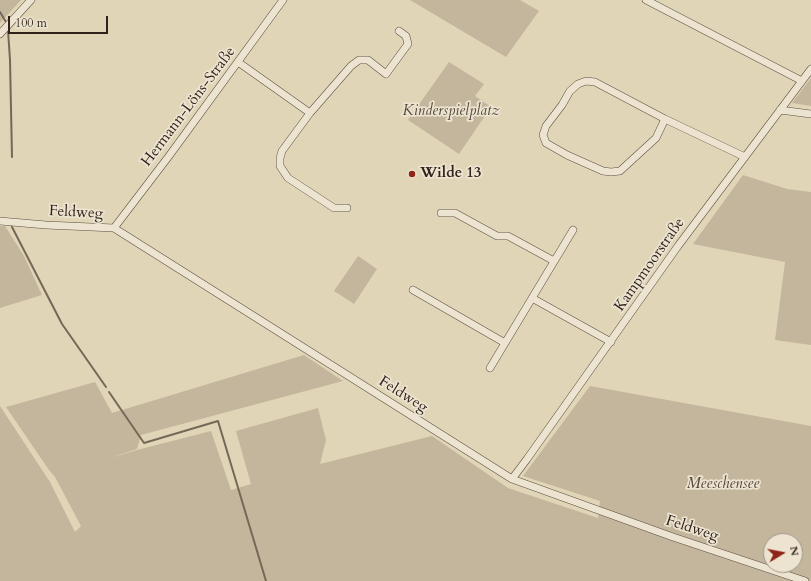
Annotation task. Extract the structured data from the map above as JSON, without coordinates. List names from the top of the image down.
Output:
{
  "streets": {
    "street": ["Hermann-Löns-Straße", "Feldweg", "Kampmoorstraße"]
  },
  "crossings": [
    ["Hermann-Löns-Straße", "Feldweg"],
    ["Feldweg", "Kampmoorstraße"]
  ],
  "parks": ["Kinderspielplatz", "Meeschensee"],
  "places": ["Wilde 13"],
  "scale_bar": "100 m",
  "north": "right"
}
